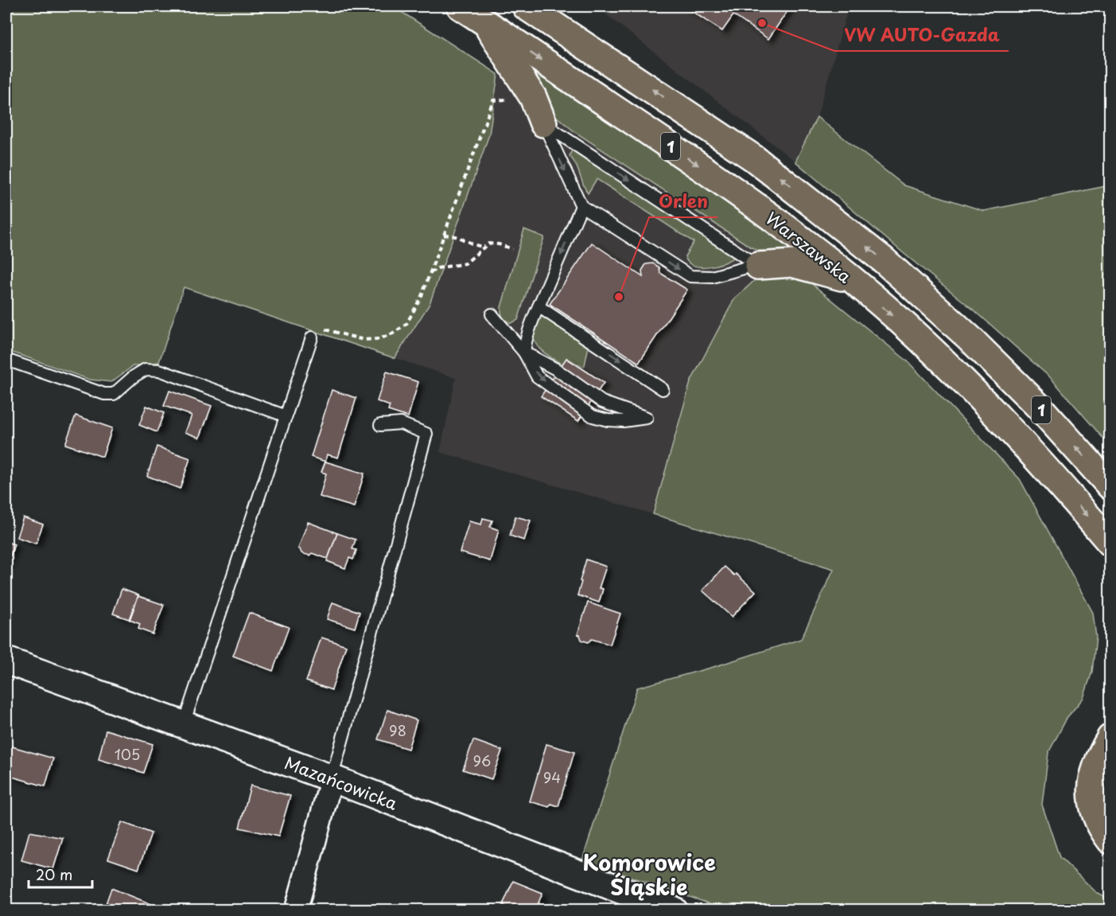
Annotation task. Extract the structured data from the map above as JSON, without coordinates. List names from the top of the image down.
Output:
{
  "streets": {
    "main road": ["1", "Warszawska"],
    "street": ["Mazańcowicka"]
  },
  "districts": ["Komorowice Śląskie"],
  "places": ["VW AUTO-Gazda", "Orlen"],
  "house_numbers": [
    "98",
    "105",
    "96",
    "94"
  ],
  "scale_bar": "20 m"
}
